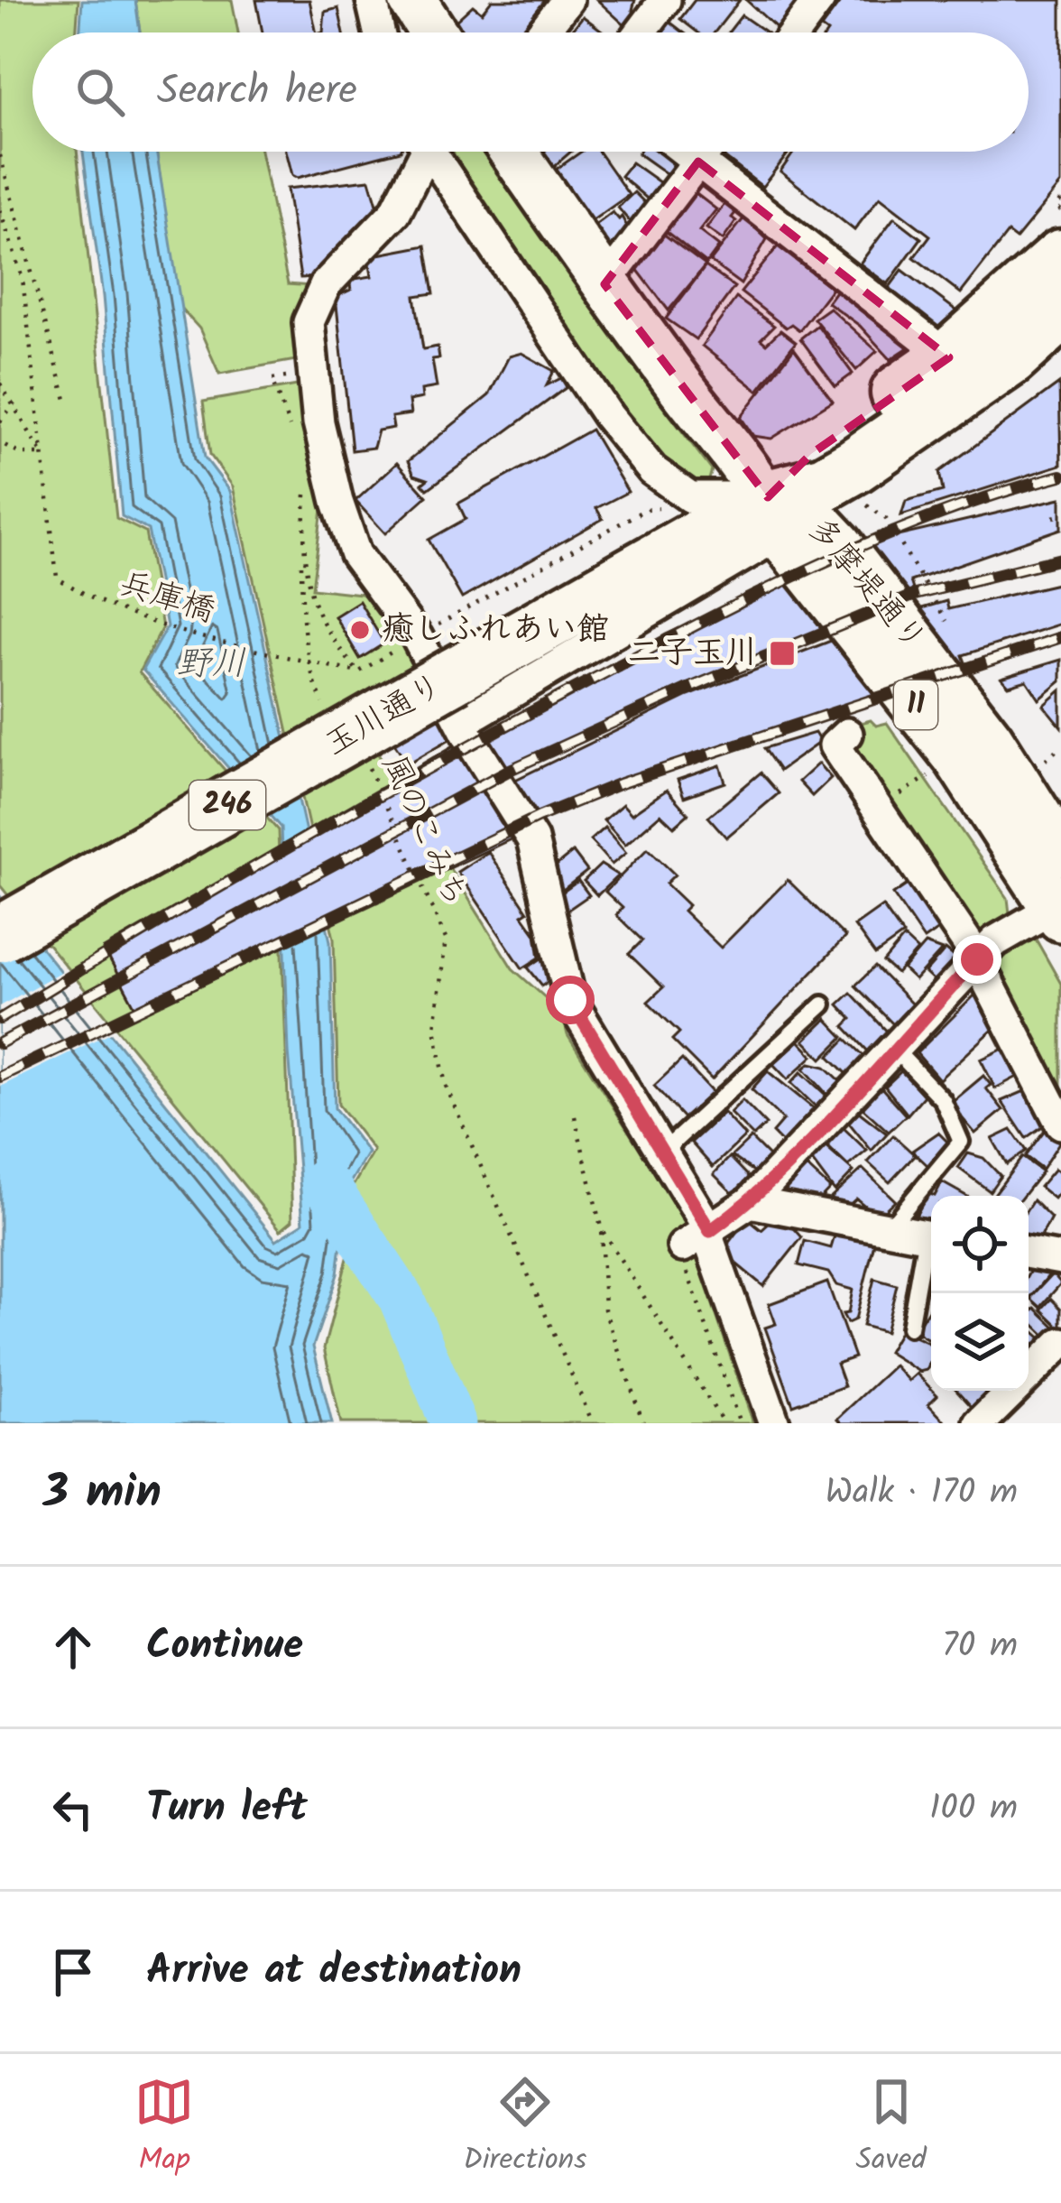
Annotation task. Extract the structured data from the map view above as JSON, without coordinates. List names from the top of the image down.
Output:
{
  "streets": {
    "highway": ["玉川通り", "246"],
    "main road": ["多摩堤通り", "11"],
    "path": ["兵庫橋", "風のこみち"]
  },
  "crossings": [
    ["多摩堤通り", "玉川通り"]
  ],
  "water": ["野川"],
  "places": {
    "other": ["癒しふれあい館"],
    "transit": ["二子玉川"]
  },
  "page": {
    "search": "Search here",
    "heading": ["3 min", "Walk · 170 m"],
    "list": [
      ["Continue", "70 m"],
      ["Turn left", "100 m"],
      "Arrive at destination"
    ],
    "nav": ["Map", "Directions", "Saved"]
  }
}
